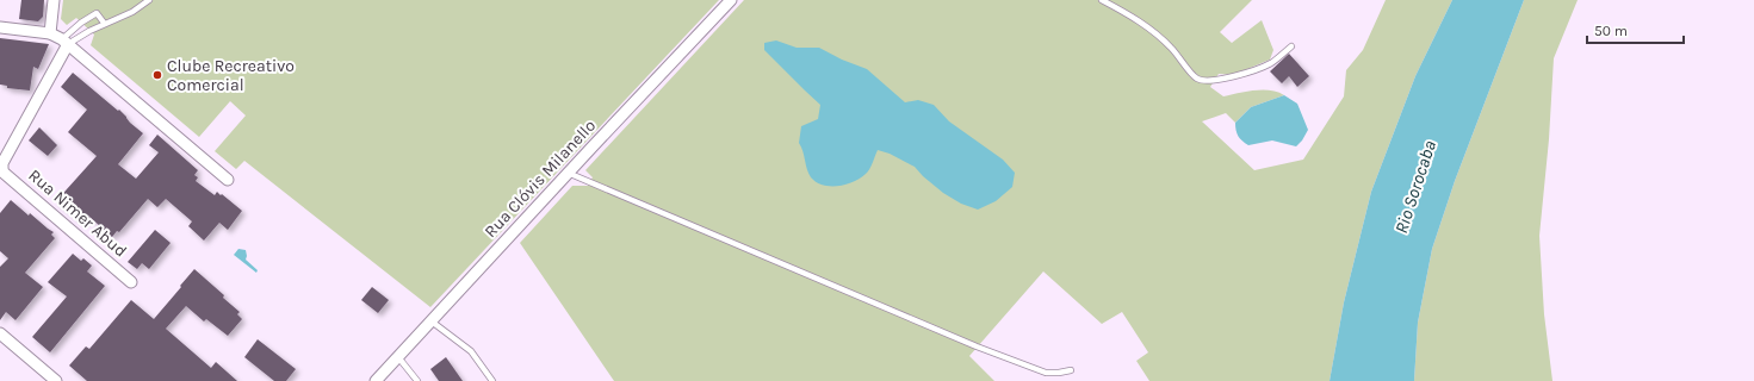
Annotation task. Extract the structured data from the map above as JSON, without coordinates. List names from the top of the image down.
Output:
{
  "streets": {
    "street": ["Rua Clóvis Milanello", "Rua Nimer Abud"]
  },
  "water": ["Rio Sorocaba"],
  "places": ["Clube Recreativo Comercial"],
  "scale_bar": "50 m"
}
